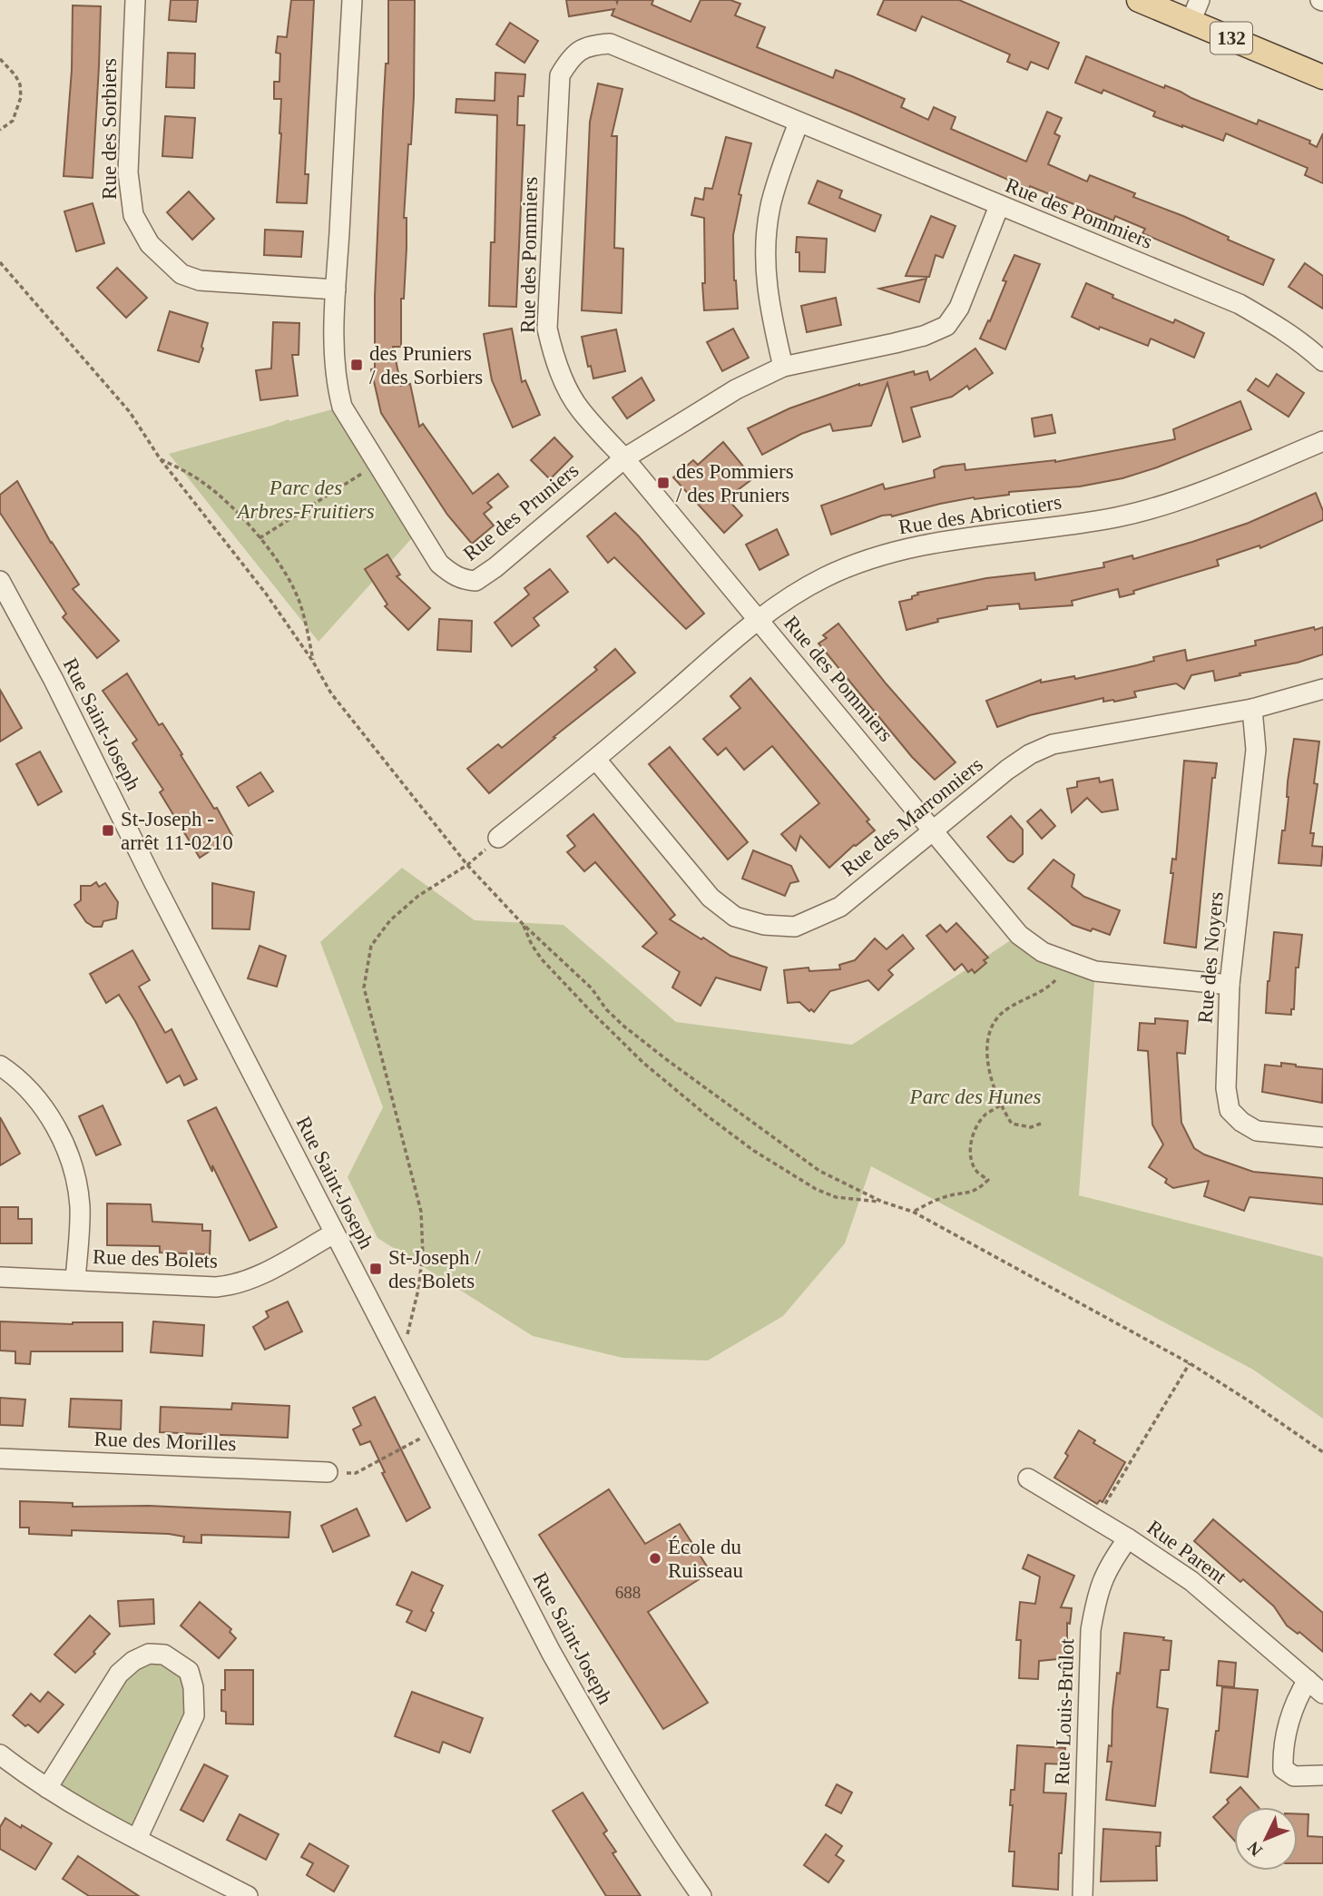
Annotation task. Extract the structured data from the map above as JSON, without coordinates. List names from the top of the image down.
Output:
{
  "streets": {
    "main road": ["132"],
    "street": [
      "Rue des Sorbiers",
      "Rue des Pommiers",
      "Rue des Pruniers",
      "Rue des Abricotiers",
      "Rue Saint-Joseph",
      "Rue des Marronniers",
      "Rue des Noyers",
      "Rue des Bolets",
      "Rue des Morilles",
      "Rue Parent",
      "Rue Louis-Brûlot"
    ]
  },
  "crossings": [
    ["Rue des Sorbiers", "Rue des Pruniers"],
    ["Rue des Pommiers", "Rue des Pruniers"],
    ["Rue des Pommiers", "Rue des Abricotiers"],
    ["Rue des Pommiers", "Rue des Marronniers"],
    ["Rue des Pommiers", "Rue des Noyers"],
    ["Rue des Abricotiers", "Rue des Marronniers"],
    ["Rue Saint-Joseph", "Rue des Bolets"],
    ["Rue des Marronniers", "Rue des Noyers"],
    ["Rue Parent", "Rue Louis-Brûlot"]
  ],
  "parks": ["Parc des Arbres-Fruitiers", "Parc des Hunes"],
  "places": {
    "transit": [
      "des Pruniers / des Sorbiers",
      "des Pommiers / des Pruniers",
      "St-Joseph - arrêt 11-0210",
      "St-Joseph / des Bolets"
    ],
    "other": ["École du Ruisseau"]
  },
  "house_numbers": ["688"],
  "north": "bottom left"
}
